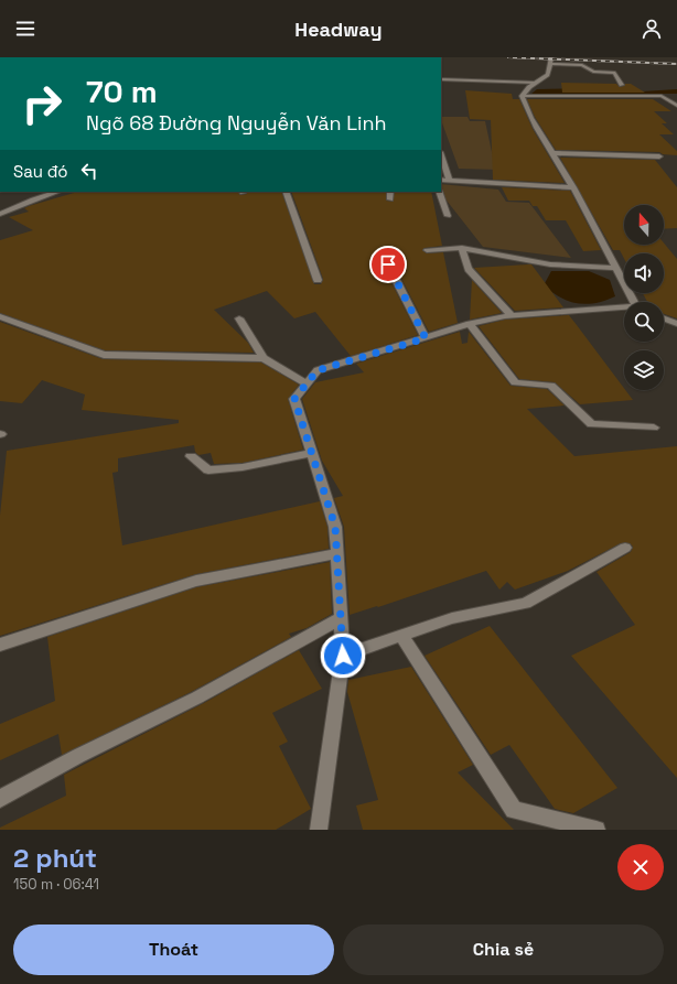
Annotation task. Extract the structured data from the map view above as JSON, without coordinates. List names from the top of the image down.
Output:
{
  "north": "top",
  "page": {
    "header": "Headway",
    "turn": ["70 m", "Ngõ 68 Đường Nguyễn Văn Linh"],
    "then": "Sau đó",
    "heading": ["2 phút", "150 m · 06:41"],
    "buttons": ["Thoát", "Chia sẻ"]
  }
}
